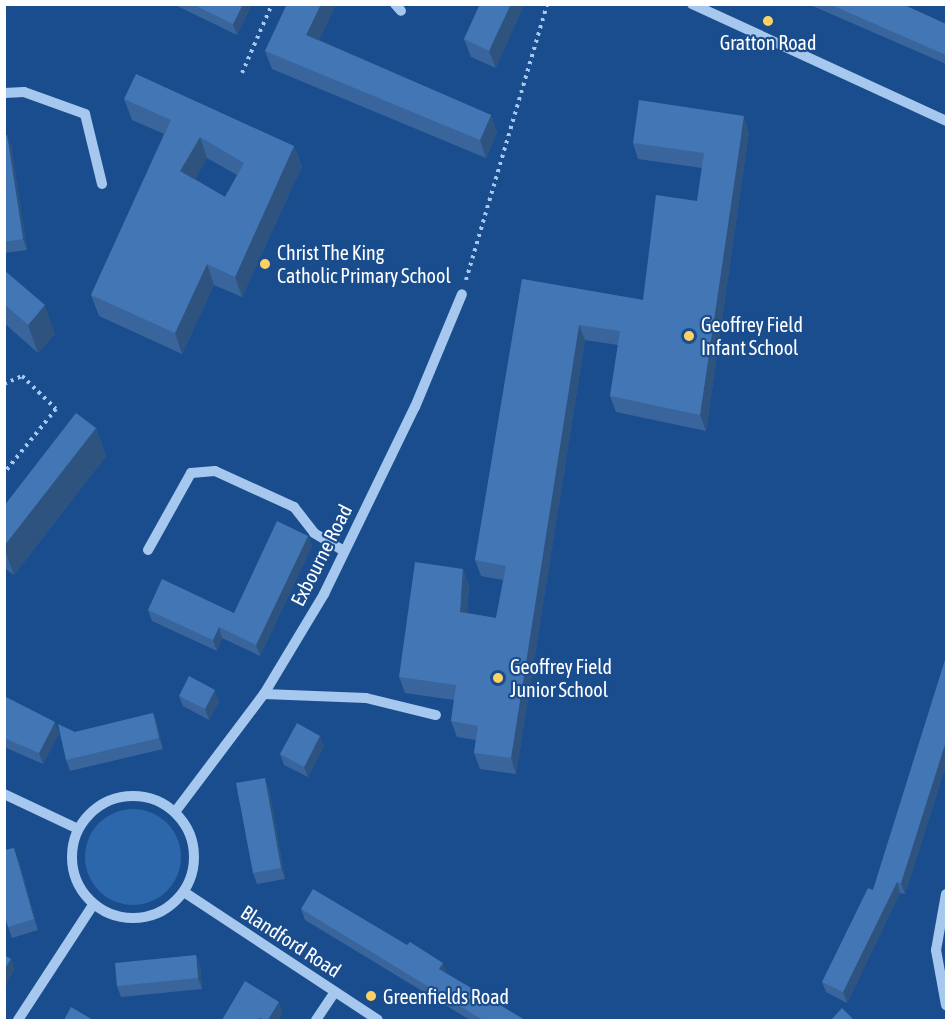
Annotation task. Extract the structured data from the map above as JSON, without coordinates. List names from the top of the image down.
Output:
{
  "streets": {
    "street": ["Exbourne Road", "Blandford Road"]
  },
  "crossings": [
    ["Exbourne Road", "Blandford Road"]
  ],
  "places": [
    "Gratton Road",
    "Christ The King Catholic Primary School",
    "Geoffrey Field Infant School",
    "Geoffrey Field Junior School",
    "Greenfields Road"
  ]
}
